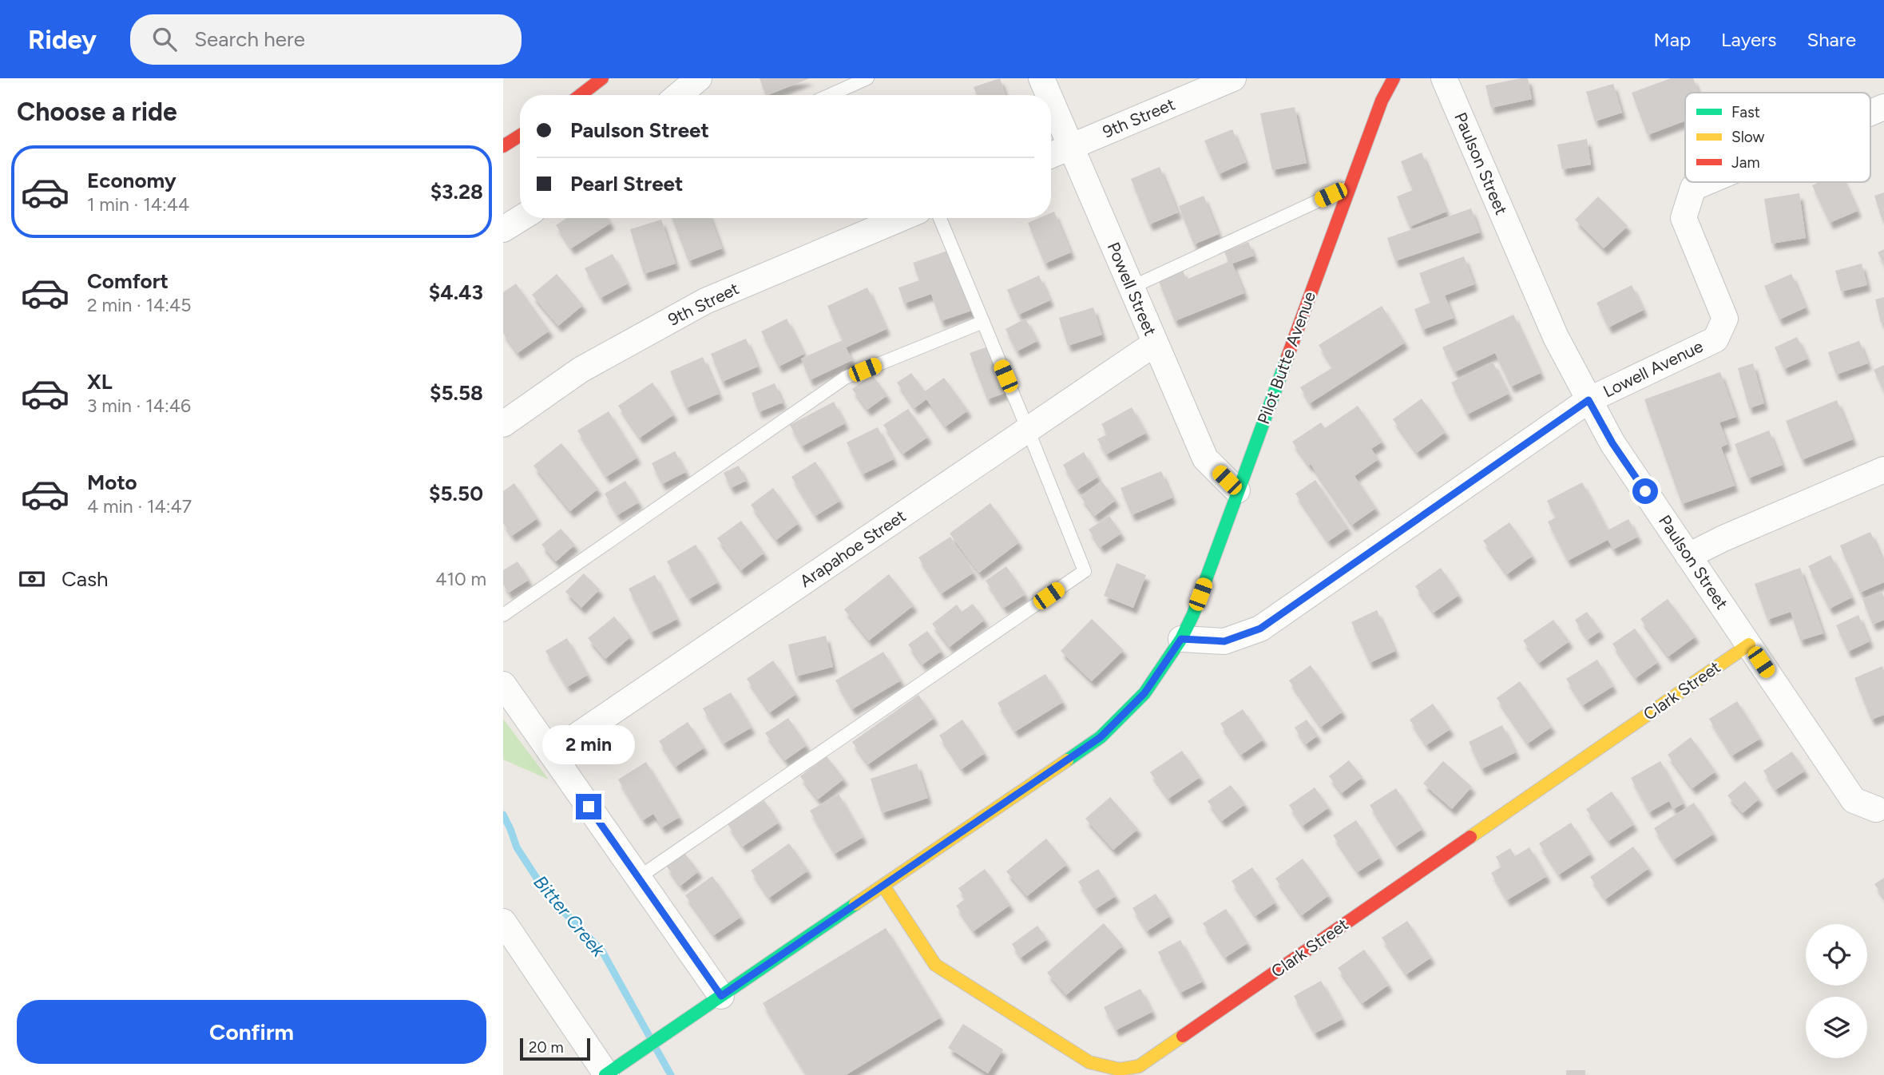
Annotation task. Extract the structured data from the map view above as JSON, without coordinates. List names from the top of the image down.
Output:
{
  "streets": {
    "main road": ["Pilot Butte Avenue", "Clark Street"],
    "street": [
      "9th Street",
      "Paulson Street",
      "Powell Street",
      "Lowell Avenue",
      "Arapahoe Street"
    ]
  },
  "crossings": [
    ["9th Street", "Powell Street"],
    ["Paulson Street", "Lowell Avenue"],
    ["Paulson Street", "Clark Street"],
    ["Powell Street", "Pilot Butte Avenue"],
    ["Powell Street", "Arapahoe Street"],
    ["Pilot Butte Avenue", "Clark Street"]
  ],
  "water": ["Bitter Creek"],
  "legend": ["Fast", "Slow", "Jam"],
  "scale_bar": "20 m",
  "page": {
    "header": "Ridey",
    "search": "Search here",
    "nav": ["Map", "Layers", "Share"],
    "heading": "Choose a ride",
    "banner": ["Paulson Street", "Pearl Street"],
    "list": [
      {
        "name": "Economy",
        "note": "1 min · 14:44",
        "value": "$3.28"
      },
      {
        "name": "Comfort",
        "note": "2 min · 14:45",
        "value": "$4.43"
      },
      {
        "name": "XL",
        "note": "3 min · 14:46",
        "value": "$5.58"
      },
      {
        "name": "Moto",
        "note": "4 min · 14:47",
        "value": "$5.50"
      }
    ],
    "pay": ["Cash", "410 m"],
    "bubble": "2 min",
    "buttons": "Confirm",
    "scale": "20 m"
  }
}
